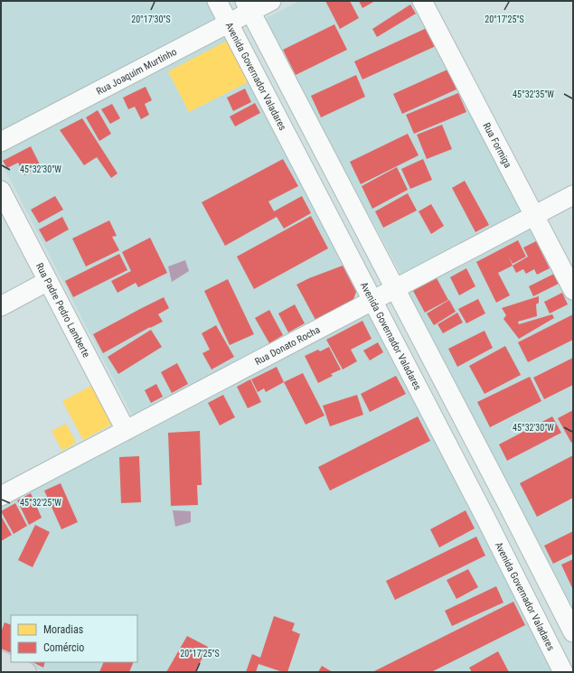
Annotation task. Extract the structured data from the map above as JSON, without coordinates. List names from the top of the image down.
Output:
{
  "streets": {
    "street": [
      "Rua Joaquim Murtinho",
      "Avenida Governador Valadares",
      "Rua Formiga",
      "Rua Padre Pedro Lamberte",
      "Rua Donato Rocha"
    ]
  },
  "crossings": [
    ["Rua Joaquim Murtinho", "Avenida Governador Valadares"],
    ["Avenida Governador Valadares", "Rua Donato Rocha"],
    ["Rua Formiga", "Rua Donato Rocha"],
    ["Rua Padre Pedro Lamberte", "Rua Donato Rocha"]
  ],
  "legend": ["Moradias", "Comércio"],
  "coordinates": [
    "20°17'30\"S",
    "20°17'25\"S",
    "45°32'35\"W",
    "45°32'30\"W",
    "45°32'25\"W"
  ]
}
